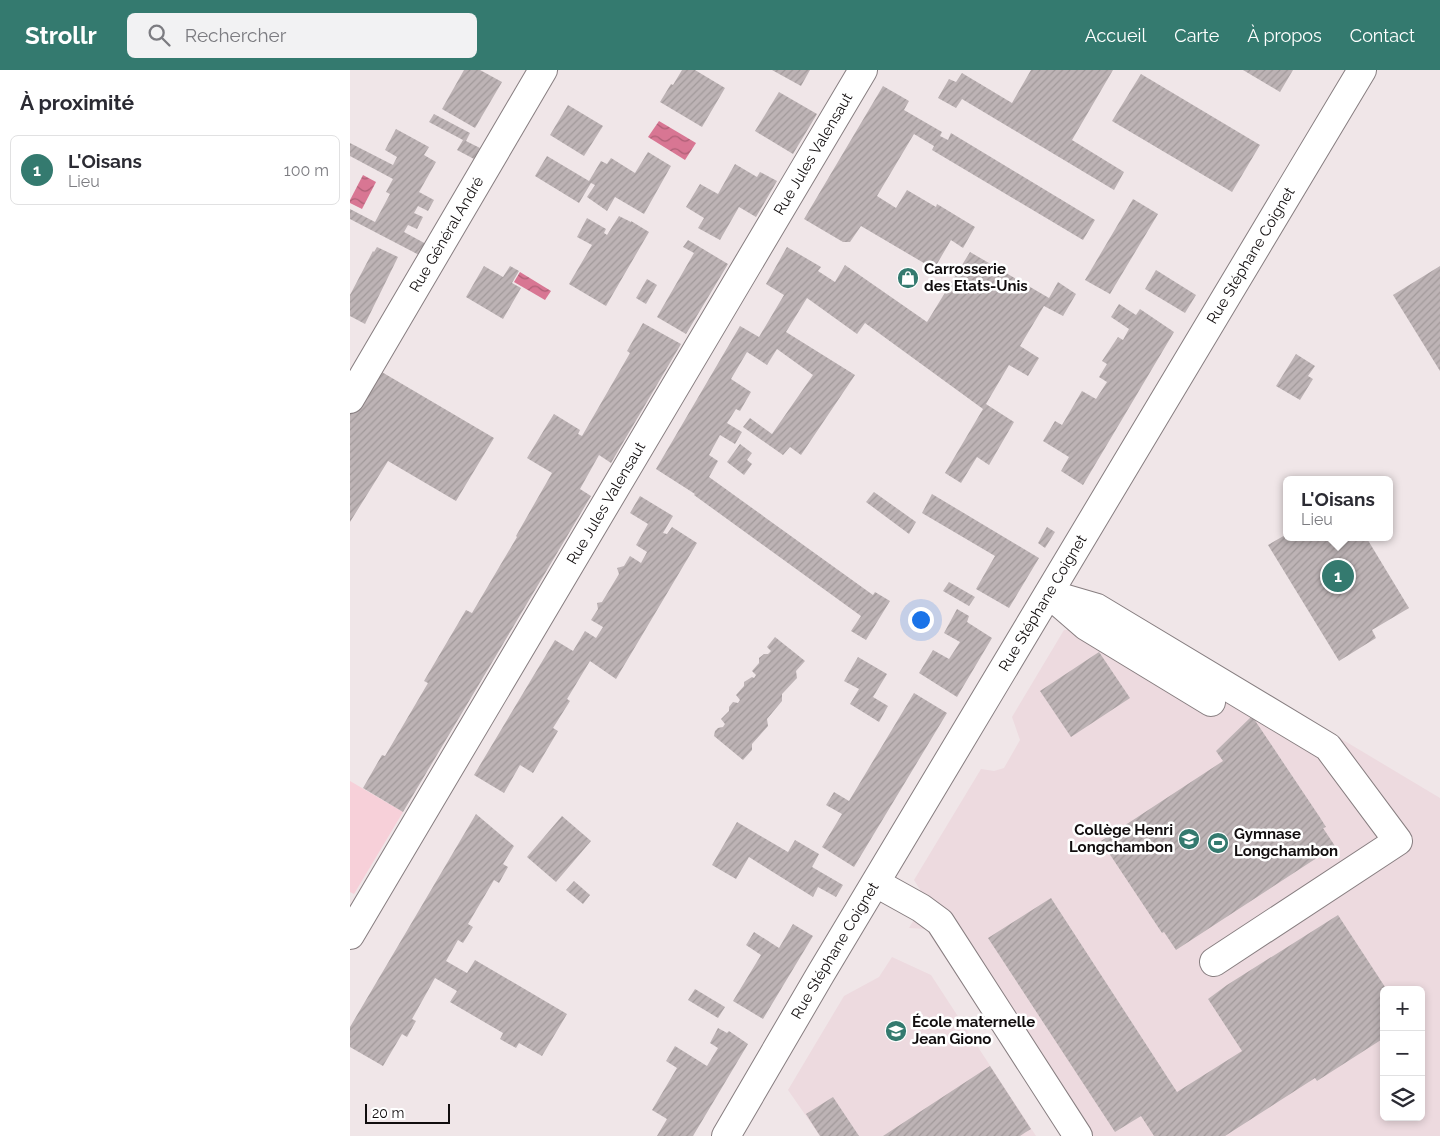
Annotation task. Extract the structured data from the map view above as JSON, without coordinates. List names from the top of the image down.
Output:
{
  "streets": {
    "street": ["Rue Jules Valensaut", "Rue Général André", "Rue Stéphane Coignet"]
  },
  "places": {
    "shop": ["Carrosserie des Etats-Unis"],
    "school or university": ["Collège Henri Longchambon", "École maternelle Jean Giono"],
    "sports": ["Gymnase Longchambon"]
  },
  "scale_bar": "20 m",
  "page": {
    "header": "Strollr",
    "search": "Rechercher",
    "nav": [
      "Accueil",
      "Carte",
      "À propos",
      "Contact"
    ],
    "heading": "À proximité",
    "list": [
      {
        "mark": "1",
        "name": "L'Oisans",
        "note": "Lieu",
        "value": "100 m"
      }
    ],
    "popup": ["L'Oisans", "Lieu"],
    "pins": "1",
    "map_buttons": ["+", "−"],
    "scale": "20 m"
  }
}
